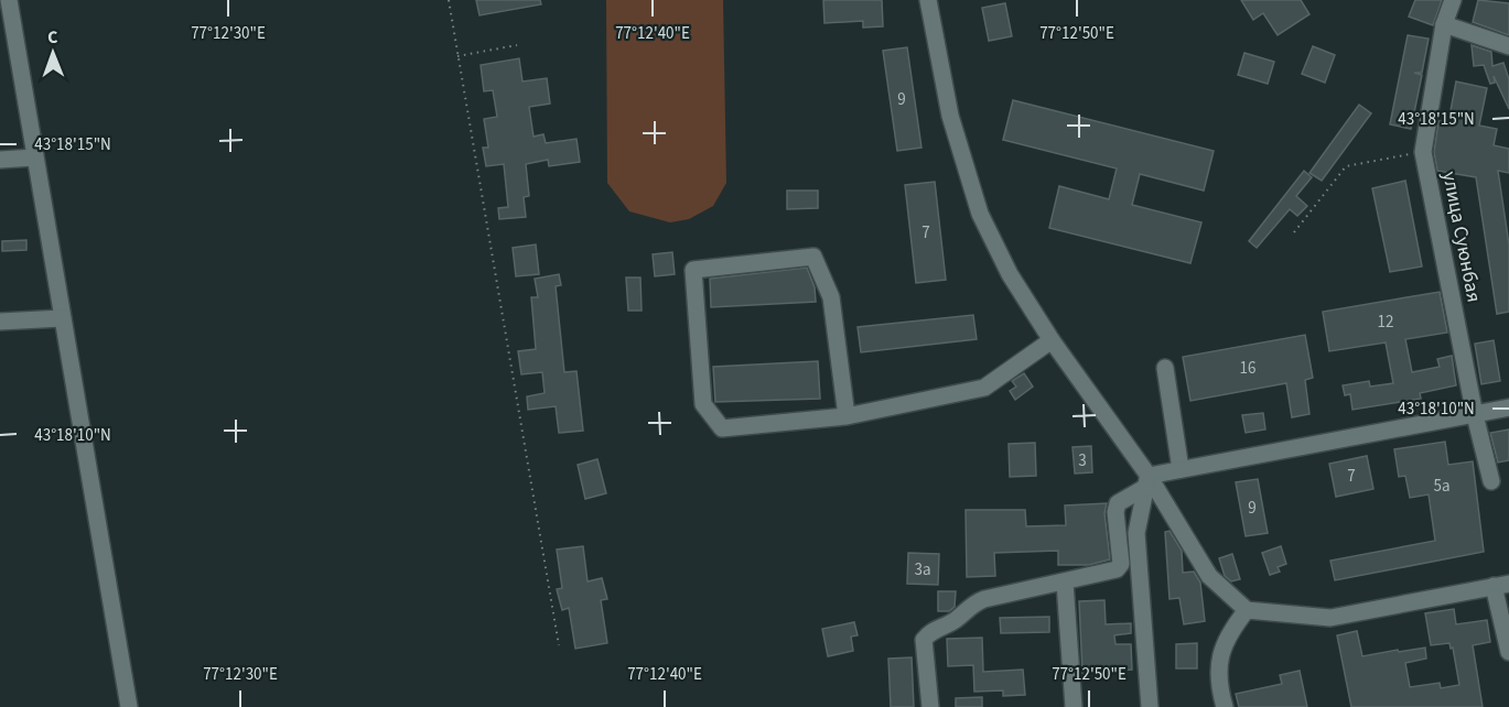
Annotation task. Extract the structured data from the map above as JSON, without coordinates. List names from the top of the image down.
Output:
{
  "streets": {
    "street": ["улица Суюнбая"]
  },
  "house_numbers": [
    "9",
    "7",
    "12",
    "16",
    "3",
    "7",
    "5а",
    "9",
    "3а"
  ],
  "north": "top",
  "coordinates": [
    "77°12'30\"E",
    "77°12'40\"E",
    "77°12'50\"E",
    "43°18'15\"N",
    "43°18'10\"N"
  ]
}
